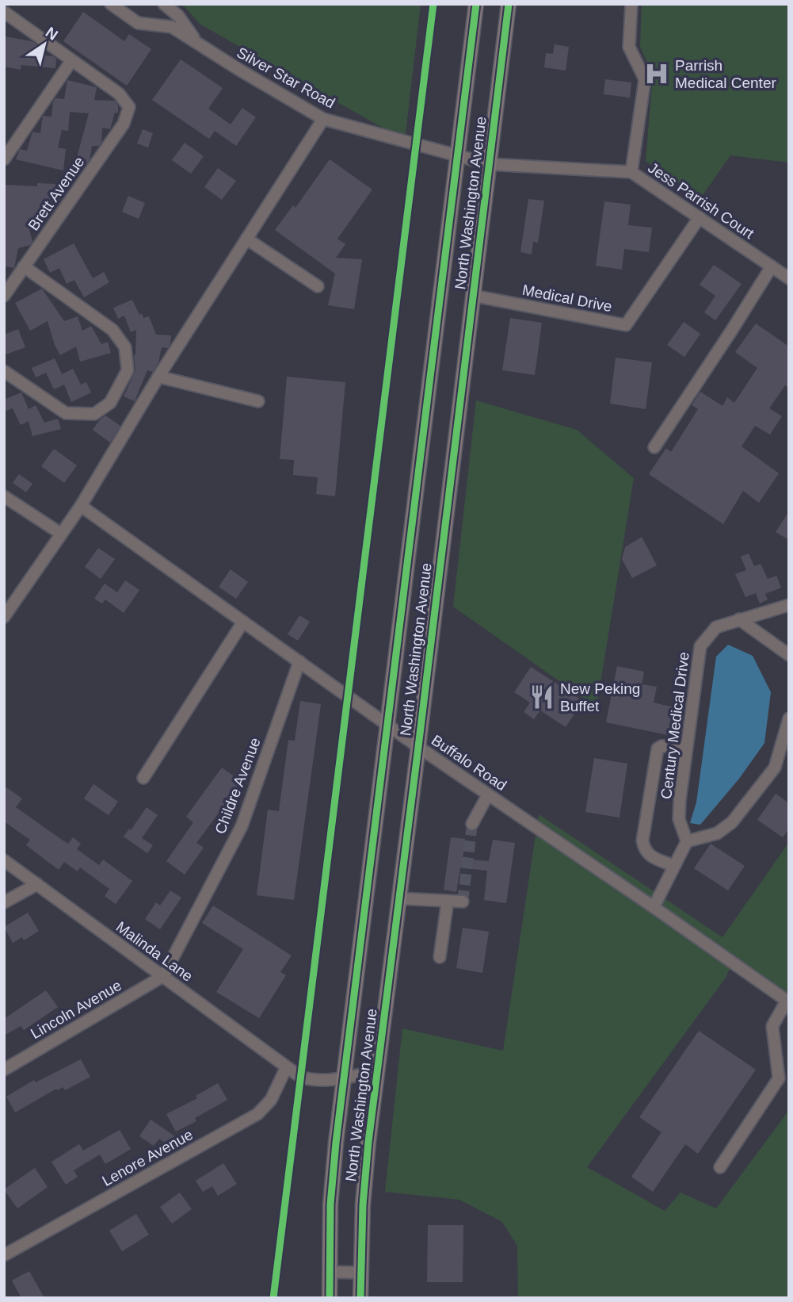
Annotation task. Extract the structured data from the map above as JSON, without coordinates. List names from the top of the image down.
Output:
{
  "streets": {
    "main road": ["North Washington Avenue"],
    "street": [
      "Silver Star Road",
      "Brett Avenue",
      "Jess Parrish Court",
      "Medical Drive",
      "Century Medical Drive",
      "Buffalo Road",
      "Childre Avenue",
      "Malinda Lane",
      "Lincoln Avenue",
      "Lenore Avenue"
    ]
  },
  "crossings": [
    ["Silver Star Road", "Jess Parrish Court"],
    ["Silver Star Road", "North Washington Avenue"],
    ["Jess Parrish Court", "North Washington Avenue"],
    ["Jess Parrish Court", "Medical Drive"],
    ["North Washington Avenue", "Medical Drive"],
    ["North Washington Avenue", "Buffalo Road"],
    ["North Washington Avenue", "Malinda Lane"],
    ["Buffalo Road", "Childre Avenue"],
    ["Childre Avenue", "Malinda Lane"],
    ["Childre Avenue", "Lincoln Avenue"],
    ["Malinda Lane", "Lincoln Avenue"],
    ["Malinda Lane", "Lenore Avenue"]
  ],
  "places": {
    "hospital": ["Parrish Medical Center"],
    "restaurant": ["New Peking Buffet"]
  },
  "north": "top right"
}
